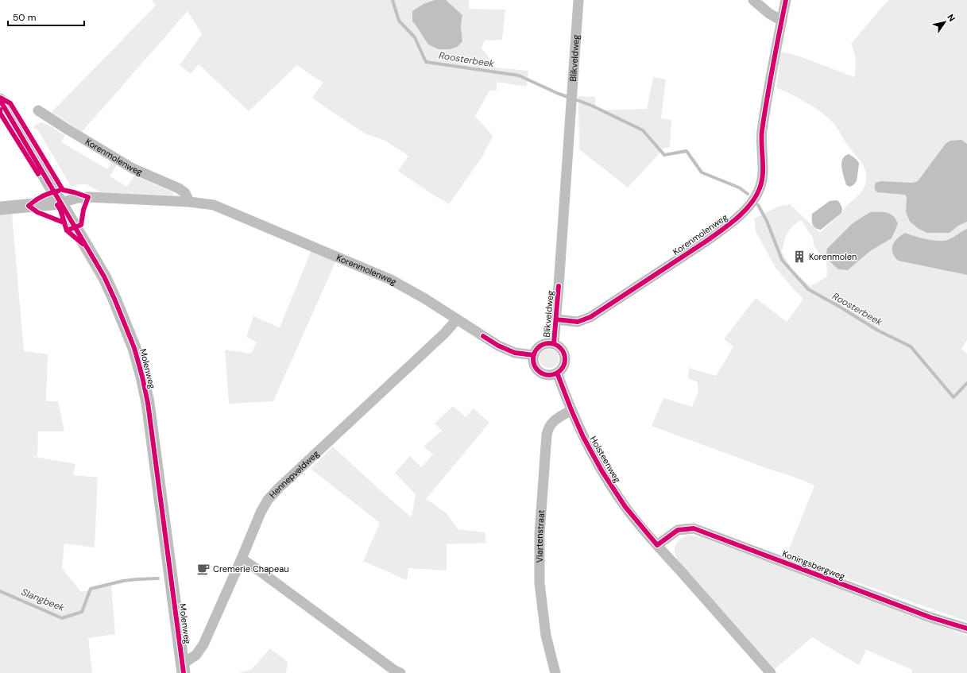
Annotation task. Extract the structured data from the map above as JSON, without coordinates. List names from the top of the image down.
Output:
{
  "streets": {
    "street": [
      "Blikveldweg",
      "Korenmolenweg",
      "Molenweg",
      "Holsteenweg",
      "Hennepveldweg",
      "Viartenstraat",
      "Koningsbergweg"
    ]
  },
  "crossings": [
    ["Blikveldweg", "Korenmolenweg"],
    ["Blikveldweg", "Holsteenweg"],
    ["Korenmolenweg", "Molenweg"],
    ["Korenmolenweg", "Holsteenweg"],
    ["Korenmolenweg", "Hennepveldweg"],
    ["Molenweg", "Hennepveldweg"],
    ["Holsteenweg", "Viartenstraat"],
    ["Holsteenweg", "Koningsbergweg"]
  ],
  "water": ["Roosterbeek", "Slangbeek"],
  "places": {
    "building": ["Korenmolen"],
    "cafe": ["Cremerie Chapeau"]
  },
  "scale_bar": "50 m",
  "north": "top right"
}
